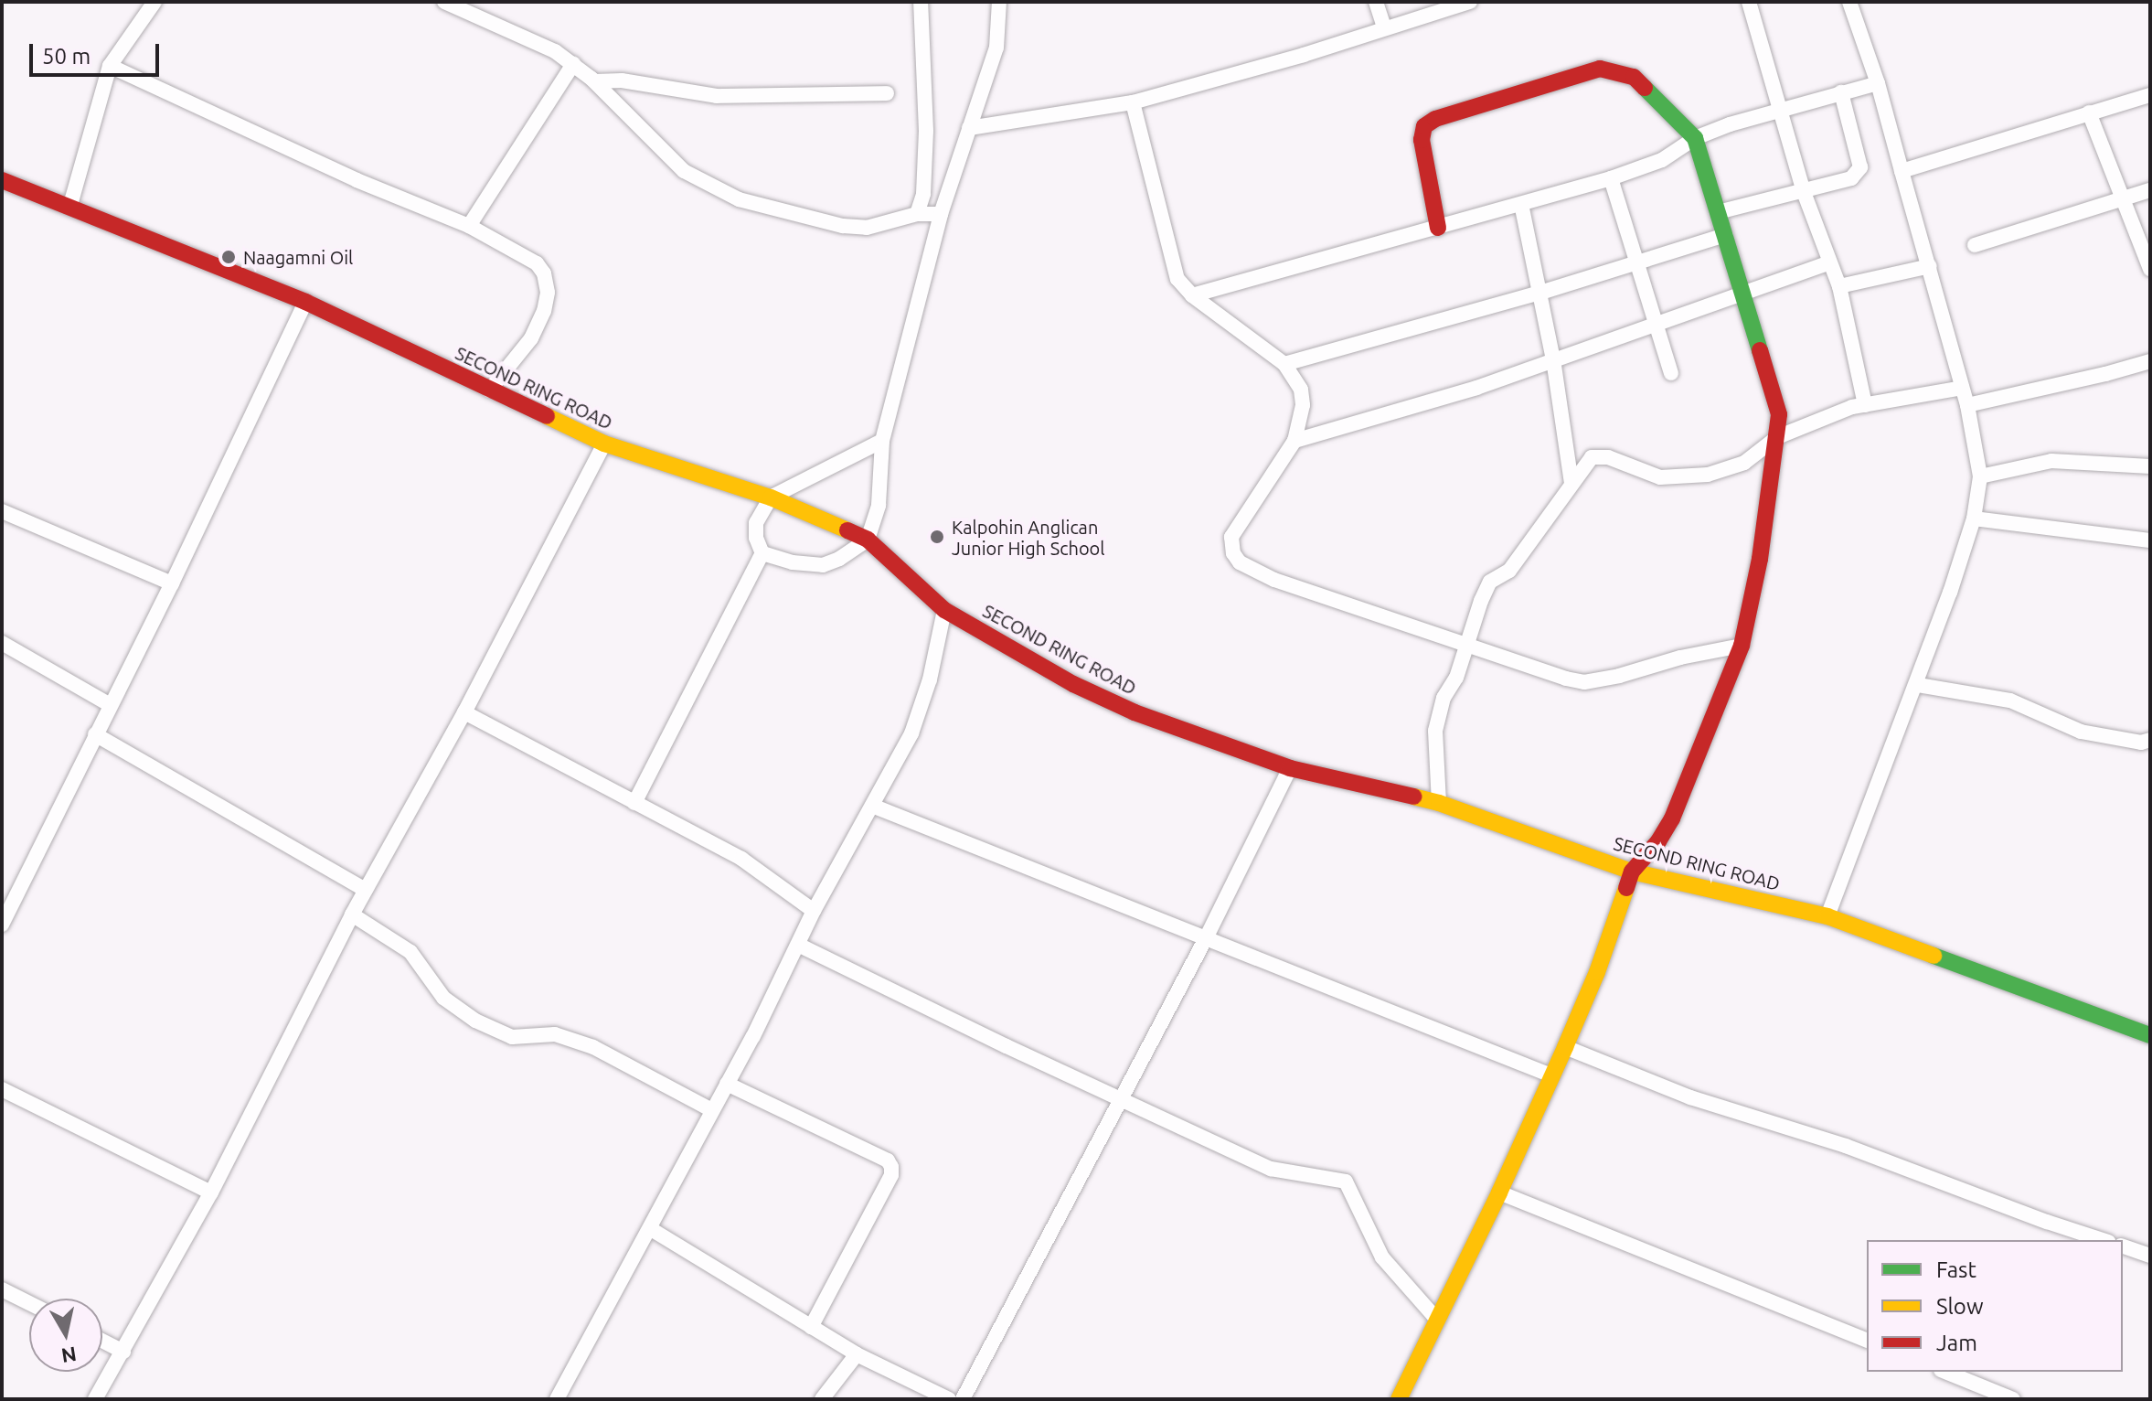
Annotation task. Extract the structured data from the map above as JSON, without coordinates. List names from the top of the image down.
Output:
{
  "streets": {
    "street": ["SECOND RING ROAD"]
  },
  "places": ["Naagamni Oil", "Kalpohin Anglican Junior High School"],
  "legend": ["Fast", "Slow", "Jam"],
  "scale_bar": "50 m",
  "north": "bottom"
}
